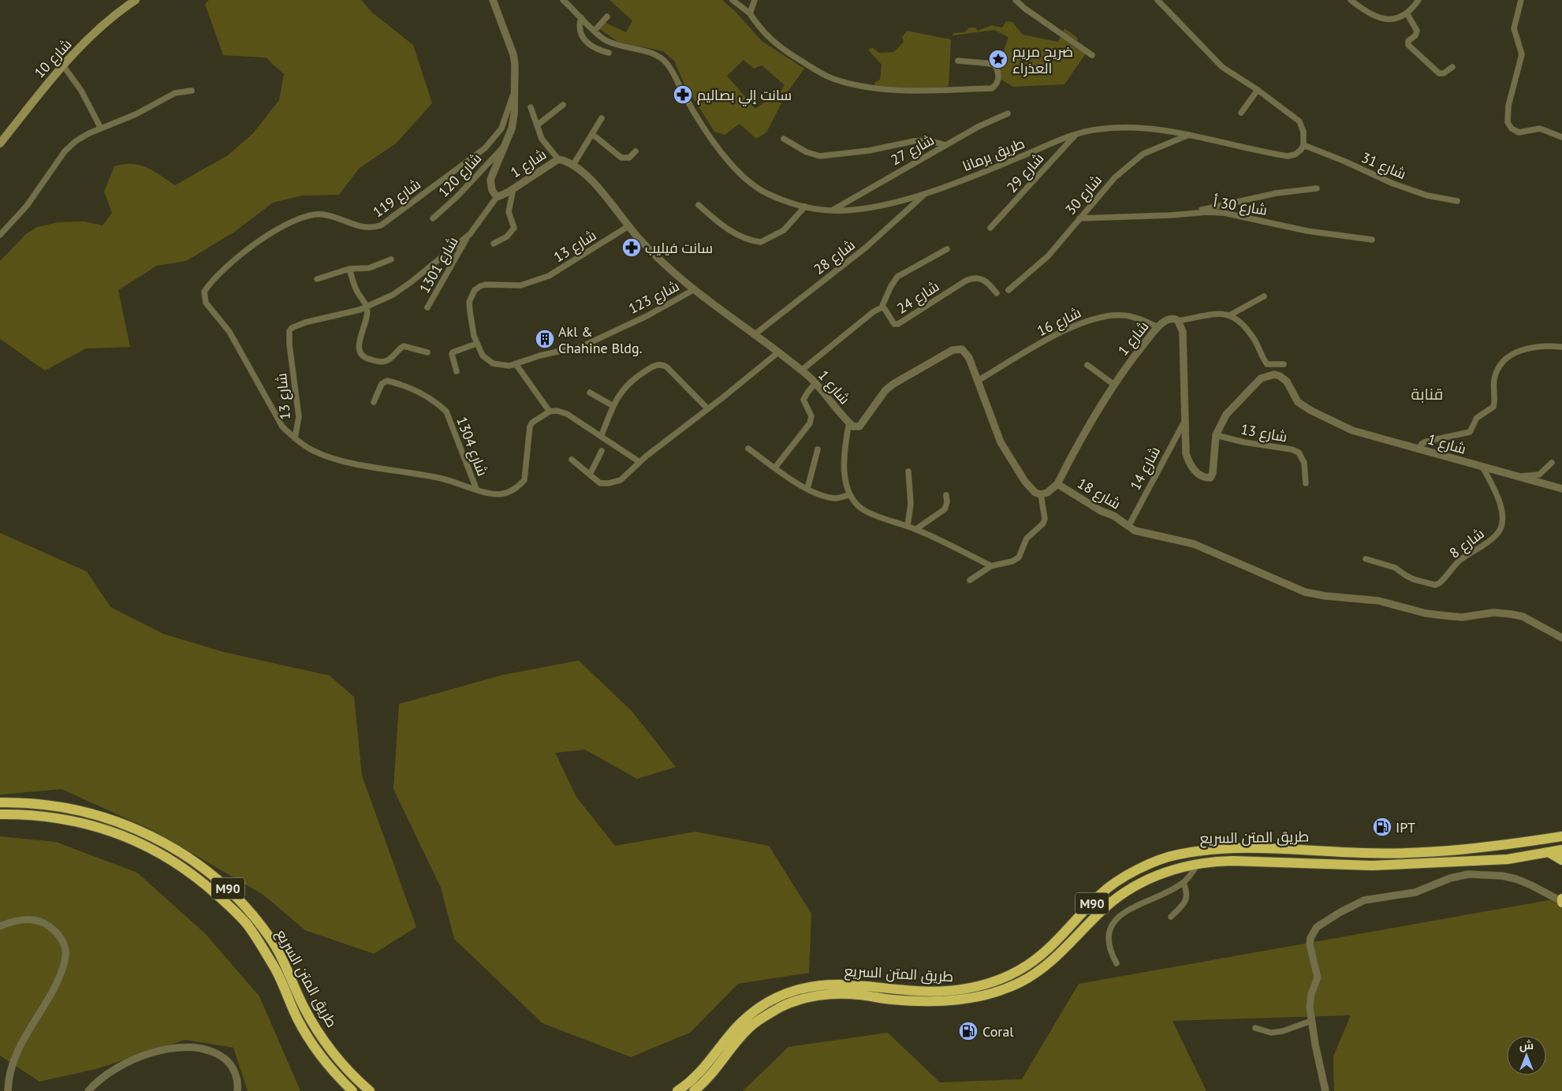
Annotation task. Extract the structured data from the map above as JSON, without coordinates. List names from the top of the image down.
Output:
{
  "streets": {
    "highway": ["طريق المتن السريع", "M90"],
    "main road": ["شارع 10"],
    "street": [
      "شارع 27",
      "طريق برمانا",
      "شارع 1",
      "شارع 31",
      "شارع 29",
      "شارع 120",
      "شارع 30",
      "شارع 119",
      "شارع 30 أ",
      "شارع 13",
      "شارع 28",
      "شارع 1301",
      "شارع 123",
      "شارع 24",
      "شارع 16",
      "شارع 1304",
      "شارع 14",
      "شارع 18",
      "شارع 8"
    ]
  },
  "crossings": [
    ["شارع 27", "طريق برمانا"],
    ["طريق برمانا", "شارع 31"],
    ["طريق برمانا", "شارع 29"],
    ["طريق برمانا", "شارع 30"],
    ["طريق برمانا", "شارع 28"],
    ["شارع 1", "شارع 120"],
    ["شارع 1", "شارع 119"],
    ["شارع 1", "شارع 13"],
    ["شارع 1", "شارع 28"],
    ["شارع 1", "شارع 123"],
    ["شارع 1", "شارع 24"],
    ["شارع 1", "شارع 16"],
    ["شارع 1", "شارع 14"],
    ["شارع 1", "شارع 18"],
    ["شارع 1", "شارع 8"],
    ["شارع 30", "شارع 30 أ"],
    ["شارع 119", "شارع 13"],
    ["شارع 13", "شارع 1301"],
    ["شارع 13", "شارع 123"],
    ["شارع 13", "شارع 1304"],
    ["شارع 14", "شارع 18"]
  ],
  "districts": ["قنابة"],
  "places": {
    "place": ["ضريح مريم العذراء"],
    "pharmacy": ["سانت إلي بصاليم", "سانت فيليب"],
    "building": ["Akl & Chahine Bldg."],
    "fuel station": ["IPT", "Coral"]
  },
  "north": "top"
}
